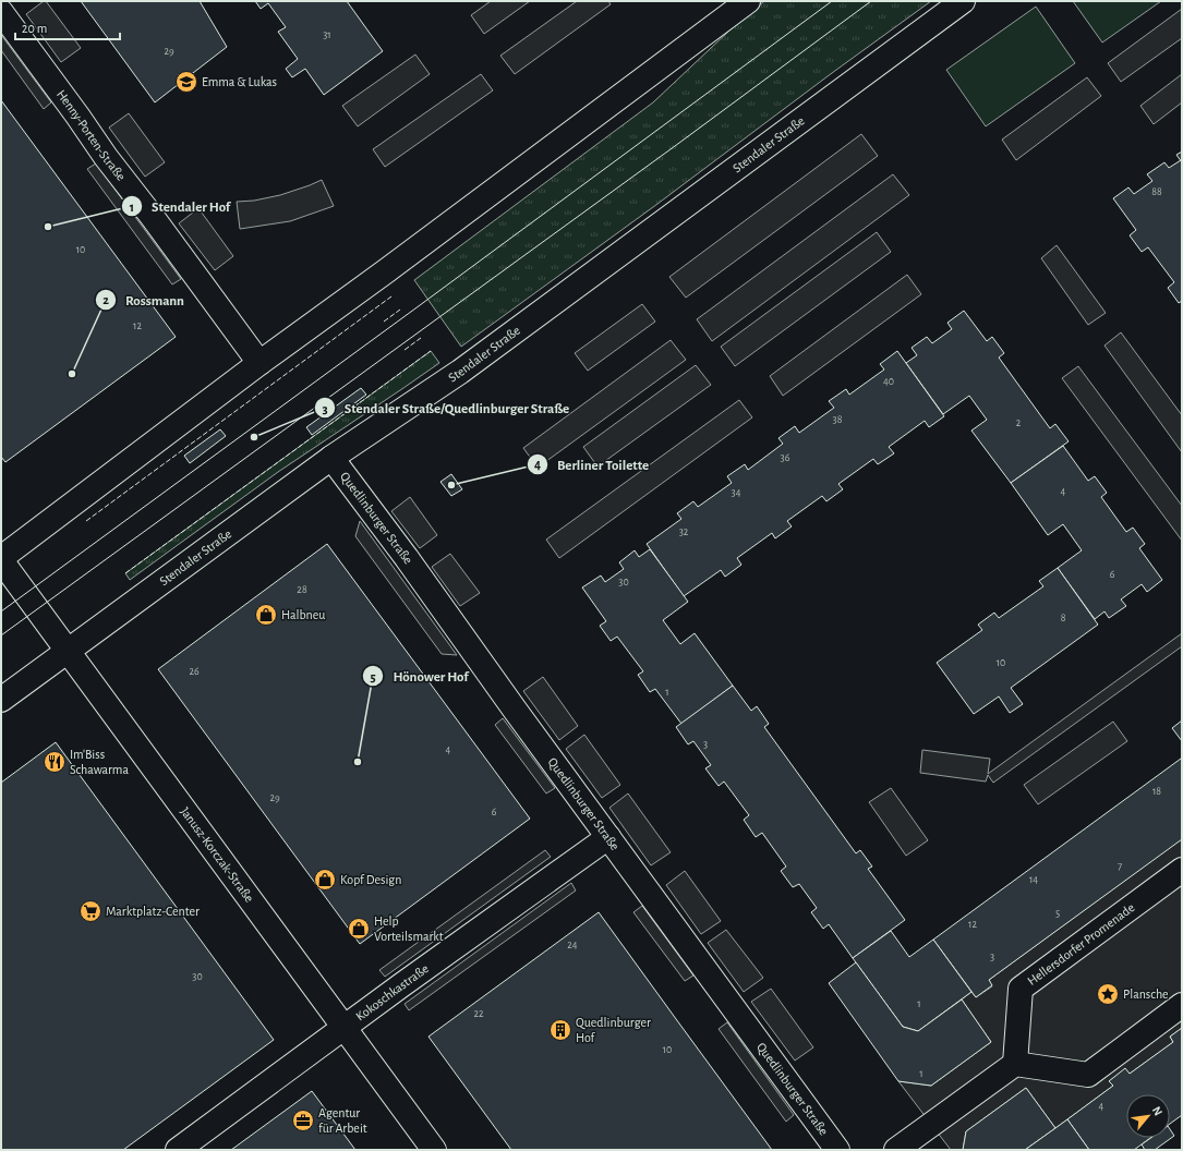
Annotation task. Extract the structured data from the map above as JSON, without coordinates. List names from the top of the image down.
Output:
{
  "streets": {
    "street": [
      "Henny-Porten-Straße",
      "Stendaler Straße",
      "Quedlinburger Straße",
      "Janusz-Korczak-Straße",
      "Hellersdorfer Promenade",
      "Kokoschkastraße"
    ]
  },
  "crossings": [
    ["Stendaler Straße", "Quedlinburger Straße"],
    ["Stendaler Straße", "Janusz-Korczak-Straße"],
    ["Quedlinburger Straße", "Kokoschkastraße"],
    ["Janusz-Korczak-Straße", "Kokoschkastraße"]
  ],
  "places": {
    "school or university": ["Emma & Lukas"],
    "other": [
      "Stendaler Hof",
      "Rossmann",
      "Stendaler Straße/Quedlinburger Straße",
      "Berliner Toilette",
      "Hönower Hof"
    ],
    "shop": ["Halbneu", "Kopf Design", "Help Vorteilsmarkt"],
    "restaurant": ["Im'Biss Schawarma"],
    "supermarket": ["Marktplatz-Center"],
    "place": ["Plansche"],
    "building": ["Quedlinburger Hof"],
    "office": ["Agentur für Arbeit"]
  },
  "house_numbers": [
    "31",
    "29",
    "88",
    "10",
    "12",
    "40",
    "38",
    "2",
    "36",
    "4",
    "34",
    "32",
    "6",
    "30",
    "28",
    "8",
    "10",
    "26",
    "1",
    "3",
    "4",
    "18",
    "29",
    "6",
    "7",
    "14",
    "5",
    "12",
    "24",
    "3",
    "30",
    "1",
    "22",
    "10",
    "1",
    "4"
  ],
  "scale_bar": "20 m",
  "north": "top right"
}
